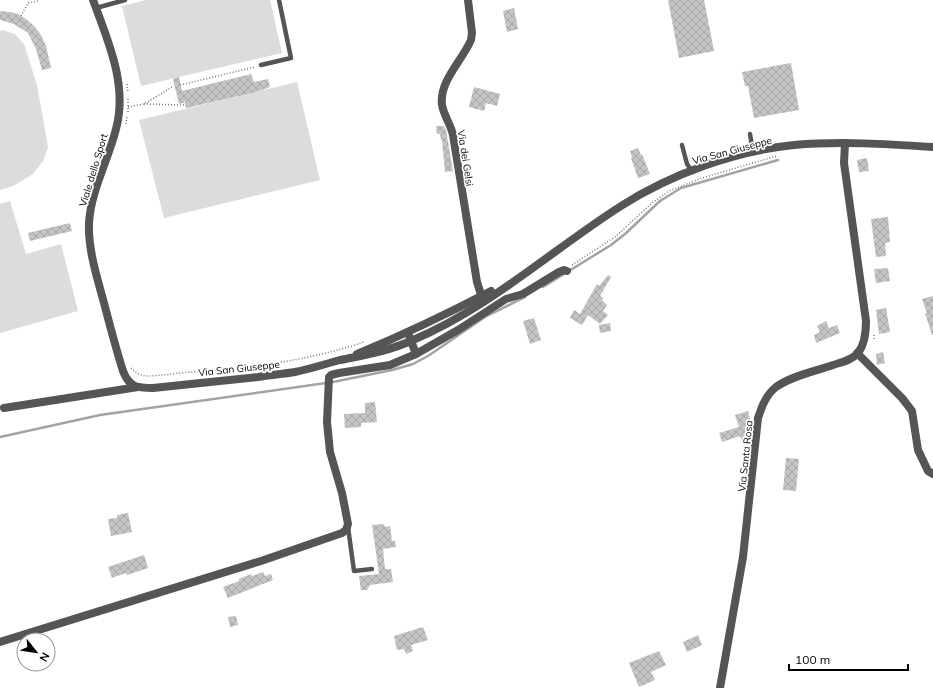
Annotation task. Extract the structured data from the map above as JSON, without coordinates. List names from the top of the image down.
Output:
{
  "streets": {
    "street": [
      "Via San Giuseppe",
      "Via dei Gelsi",
      "Viale dello Sport",
      "Via Santa Rosa"
    ]
  },
  "crossings": [
    ["Via San Giuseppe", "Via dei Gelsi"],
    ["Via San Giuseppe", "Viale dello Sport"]
  ],
  "scale_bar": "100 m",
  "north": "bottom right"
}
